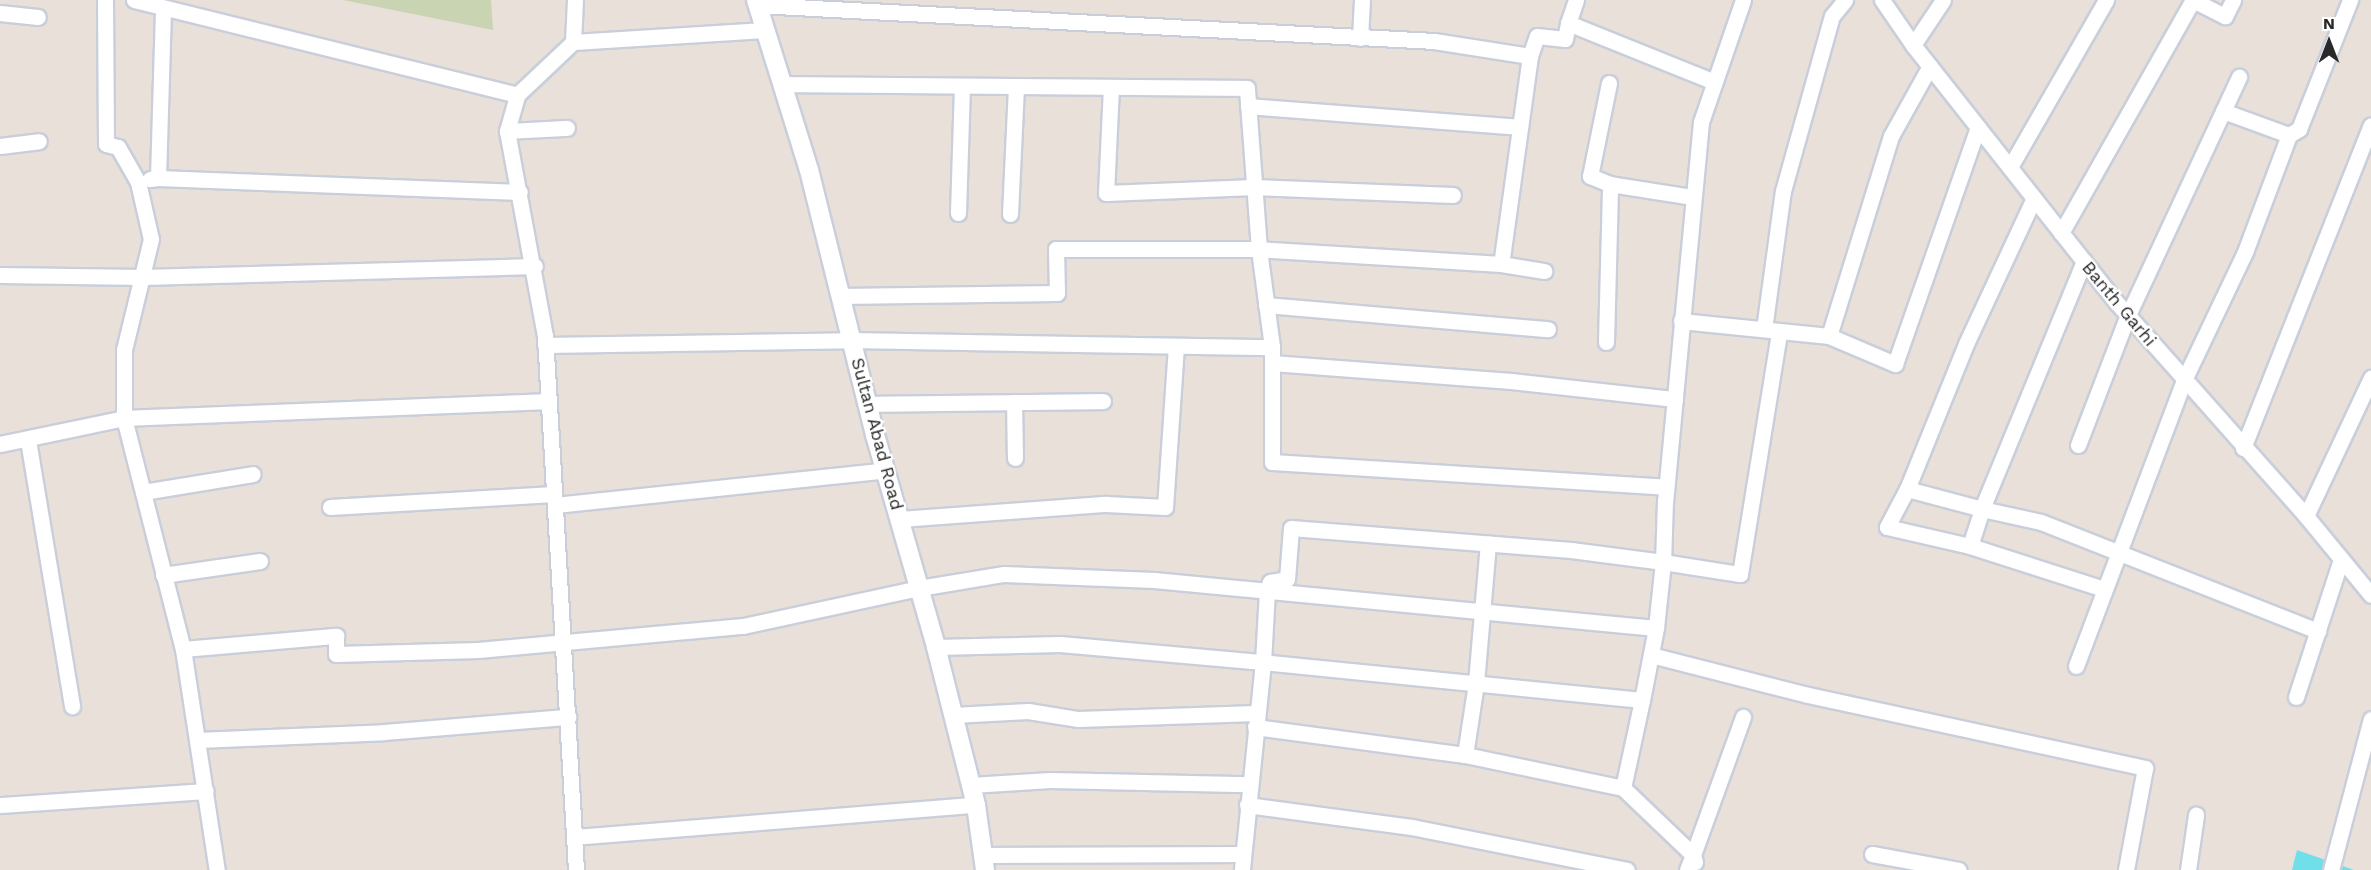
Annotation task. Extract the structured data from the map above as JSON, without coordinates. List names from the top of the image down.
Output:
{
  "streets": {
    "street": ["Banth Garhi", "Sultan Abad Road"]
  },
  "north": "top"
}
